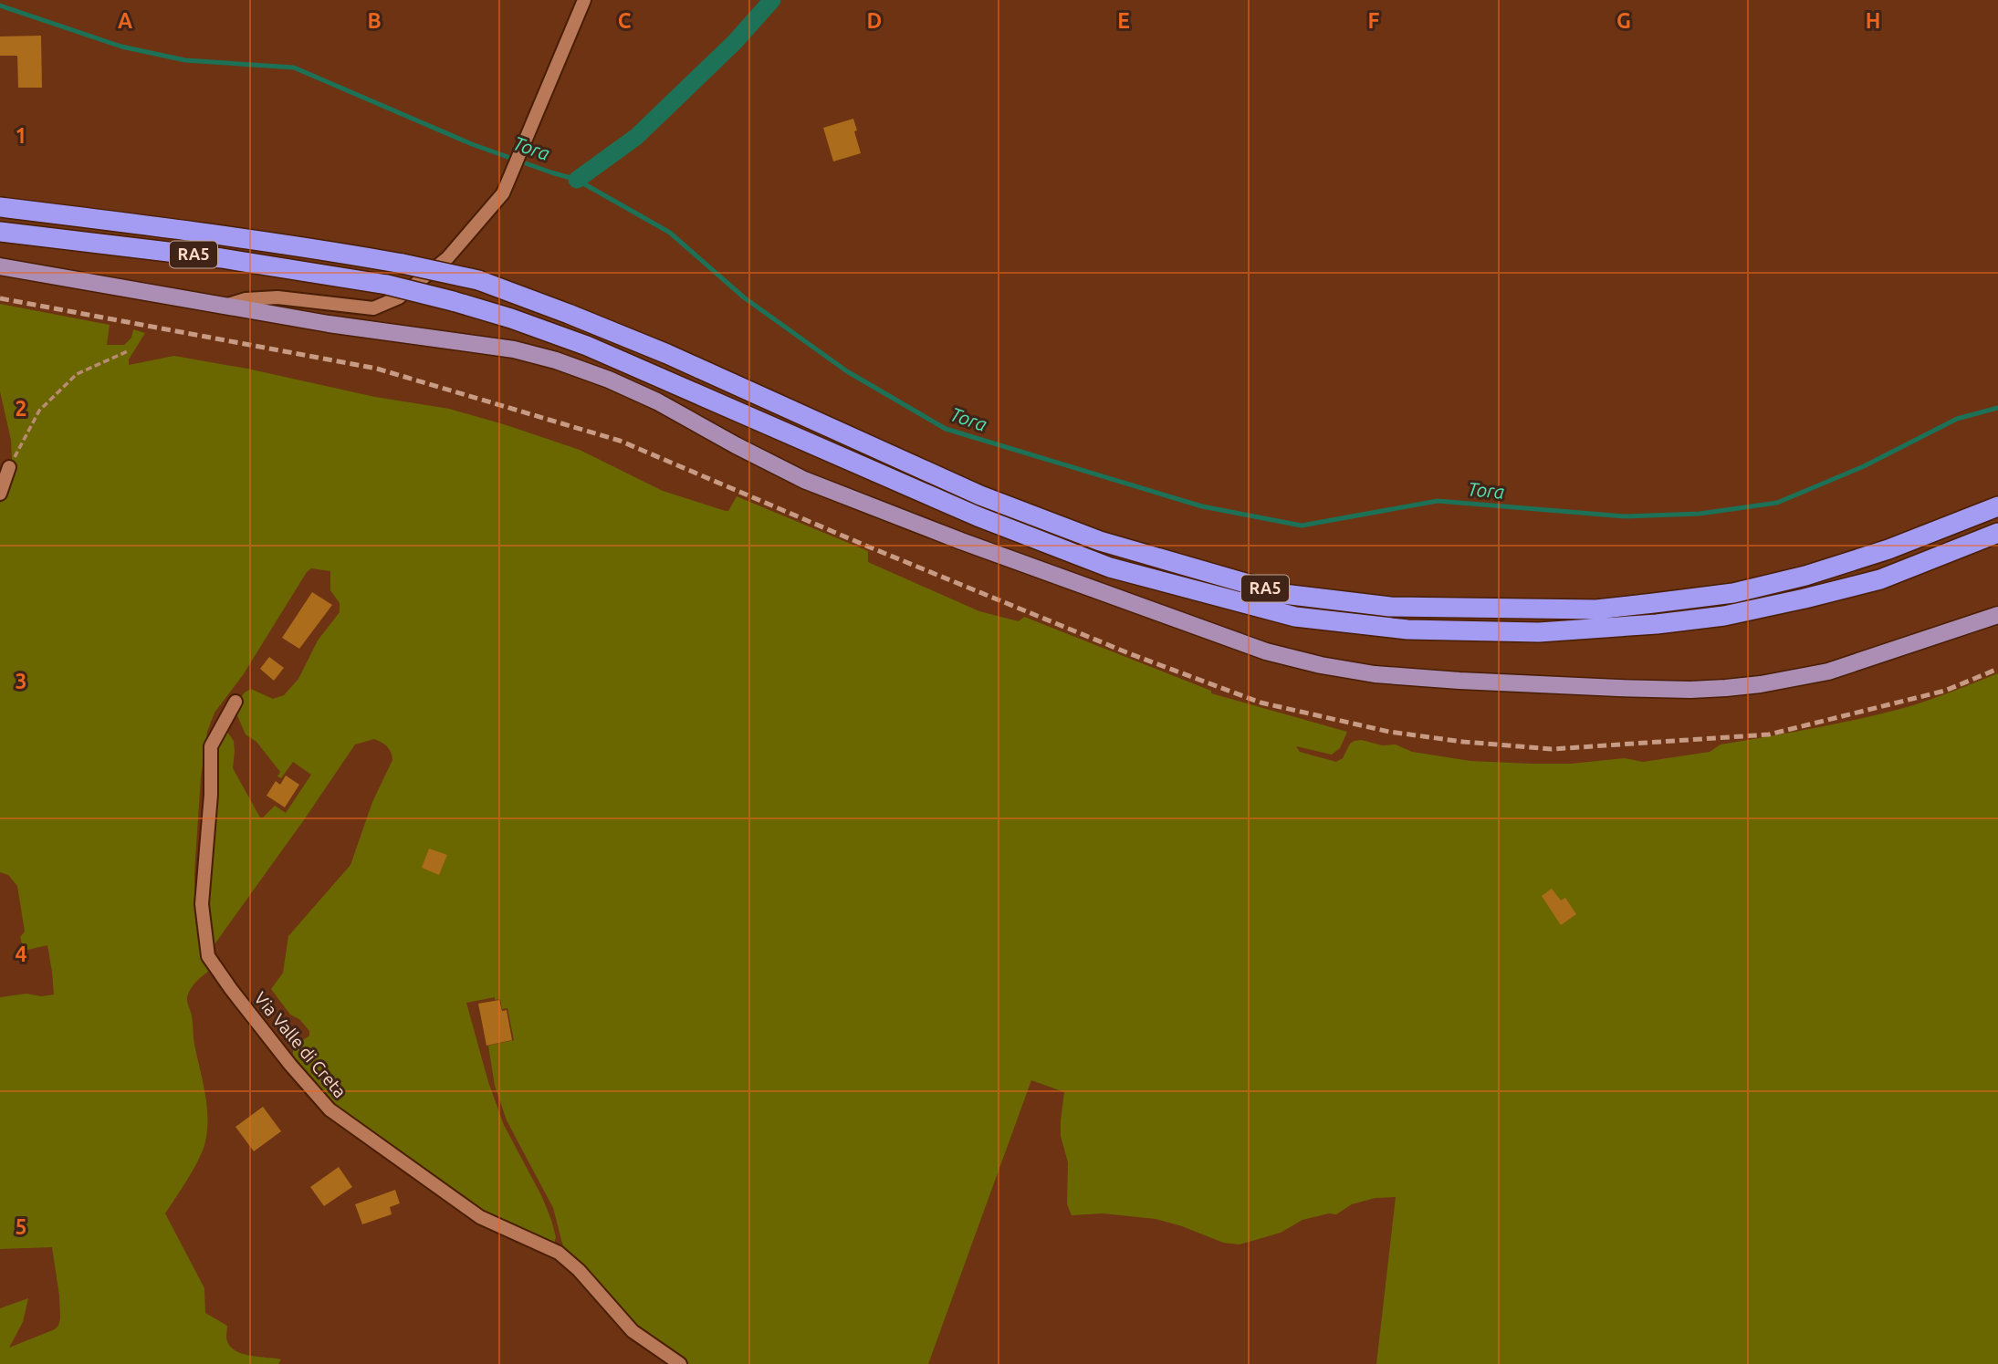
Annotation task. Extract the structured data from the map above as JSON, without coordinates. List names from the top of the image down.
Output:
{
  "streets": {
    "highway": ["RA5"],
    "street": ["Via Valle di Creta"]
  },
  "water": ["Tora"],
  "grid": {
    "columns": [
      "A",
      "B",
      "C",
      "D",
      "E",
      "F",
      "G",
      "H"
    ],
    "rows": [
      "1",
      "2",
      "3",
      "4",
      "5"
    ]
  }
}
